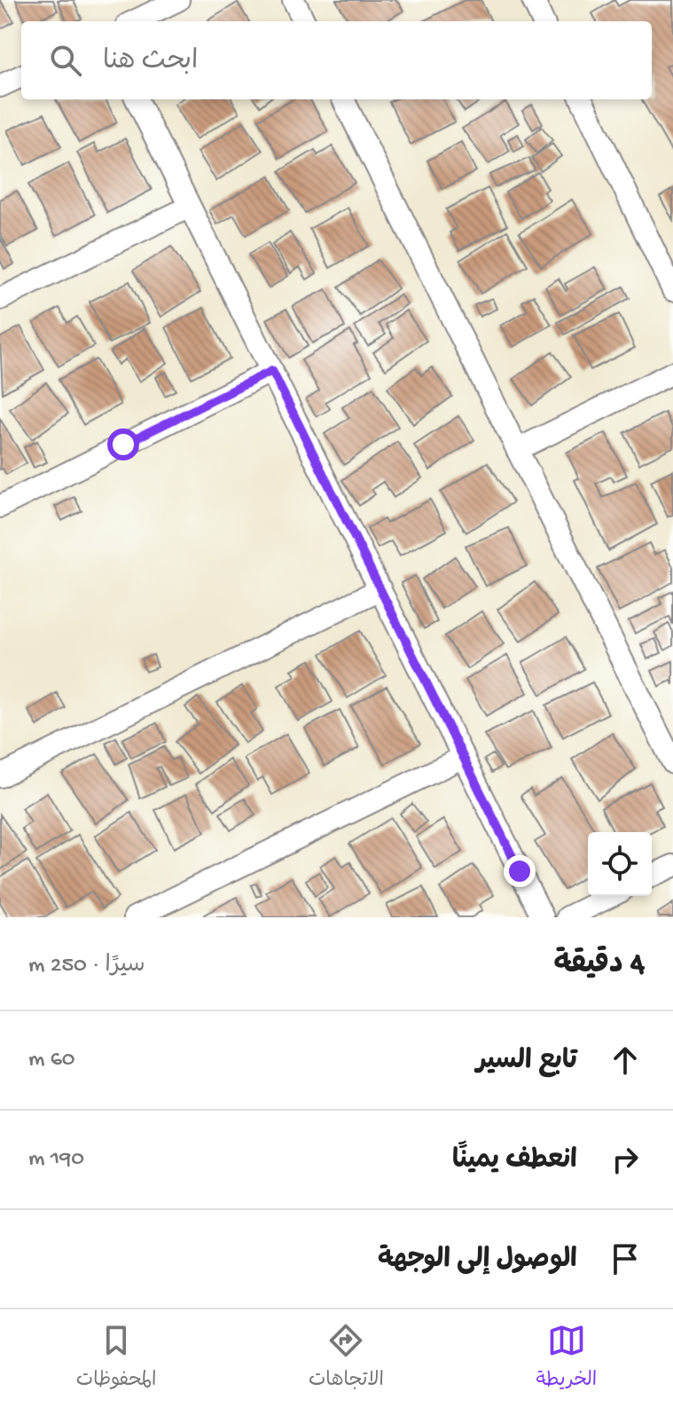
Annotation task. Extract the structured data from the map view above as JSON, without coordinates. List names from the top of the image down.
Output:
{
  "page": {
    "search": "ابحث هنا",
    "heading": ["4 دقيقة", "سيرًا · 250 m"],
    "list": [
      ["تابع السير", "60 m"],
      ["انعطف يمينًا", "190 m"],
      "الوصول إلى الوجهة"
    ],
    "nav": ["الخريطة", "الاتجاهات", "المحفوظات"]
  }
}
